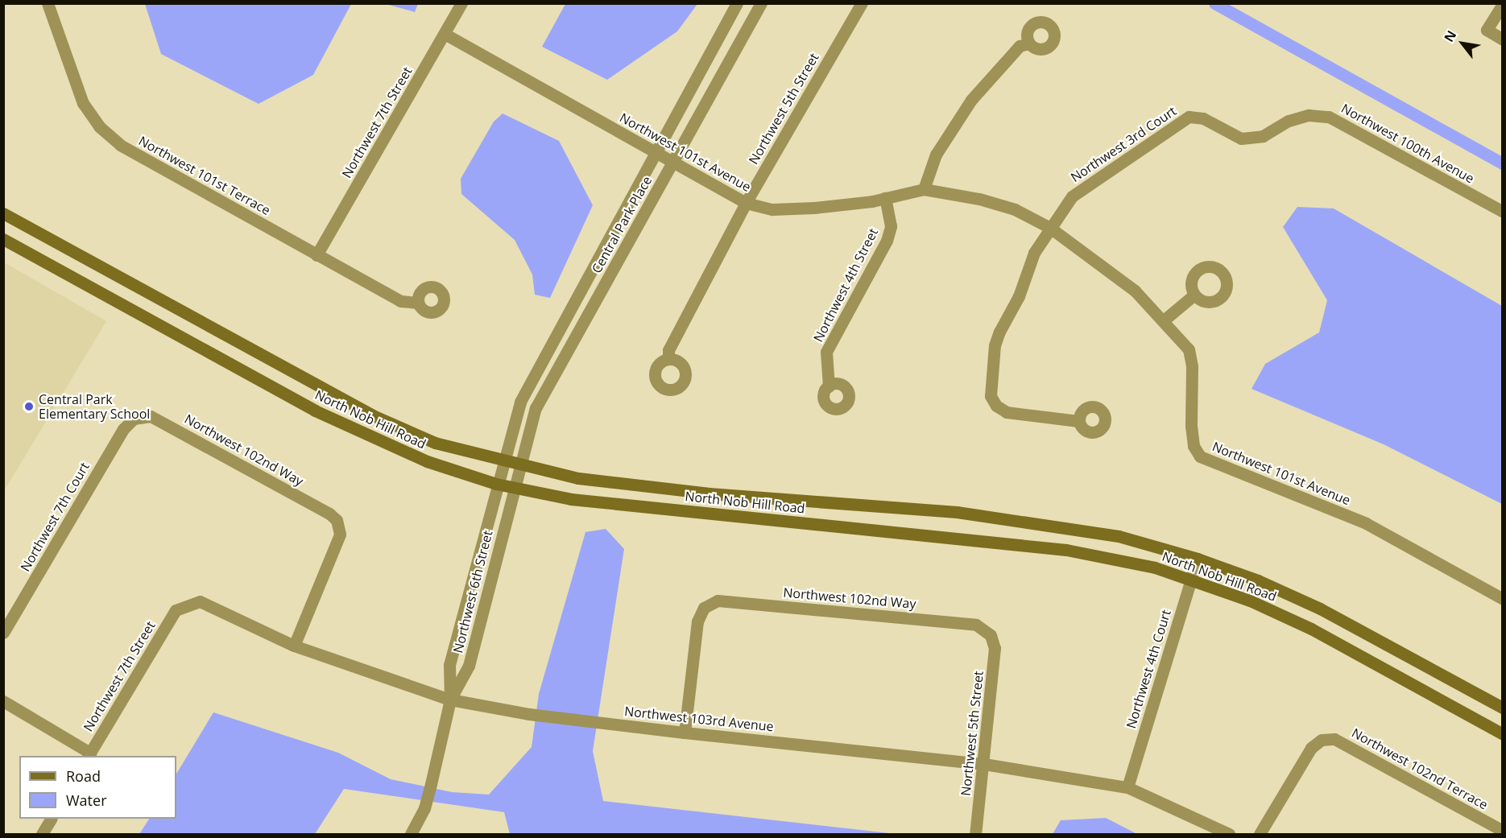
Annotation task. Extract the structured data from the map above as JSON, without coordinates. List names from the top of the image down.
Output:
{
  "streets": {
    "main road": ["North Nob Hill Road"],
    "street": [
      "Northwest 5th Street",
      "Northwest 7th Street",
      "Northwest 100th Avenue",
      "Northwest 3rd Court",
      "Northwest 101st Avenue",
      "Northwest 101st Terrace",
      "Central Park Place",
      "Northwest 4th Street",
      "Northwest 102nd Way",
      "Northwest 7th Court",
      "Northwest 6th Street",
      "Northwest 4th Court",
      "Northwest 103rd Avenue",
      "Northwest 102nd Terrace"
    ]
  },
  "crossings": [
    ["Northwest 5th Street", "Northwest 101st Avenue"],
    ["Northwest 5th Street", "Northwest 102nd Way"],
    ["Northwest 5th Street", "Northwest 103rd Avenue"],
    ["Northwest 7th Street", "Northwest 101st Avenue"],
    ["Northwest 7th Street", "Northwest 101st Terrace"],
    ["Northwest 7th Street", "Northwest 103rd Avenue"],
    ["Northwest 100th Avenue", "Northwest 3rd Court"],
    ["Northwest 3rd Court", "Northwest 101st Avenue"],
    ["Northwest 101st Avenue", "Central Park Place"],
    ["Northwest 101st Avenue", "Northwest 4th Street"],
    ["Central Park Place", "North Nob Hill Road"],
    ["Central Park Place", "Northwest 6th Street"],
    ["North Nob Hill Road", "Northwest 6th Street"],
    ["North Nob Hill Road", "Northwest 4th Court"],
    ["Northwest 102nd Way", "Northwest 7th Court"],
    ["Northwest 102nd Way", "Northwest 103rd Avenue"],
    ["Northwest 6th Street", "Northwest 103rd Avenue"],
    ["Northwest 4th Court", "Northwest 103rd Avenue"]
  ],
  "places": ["Central Park Elementary School"],
  "legend": ["Road", "Water"],
  "north": "top left"
}
